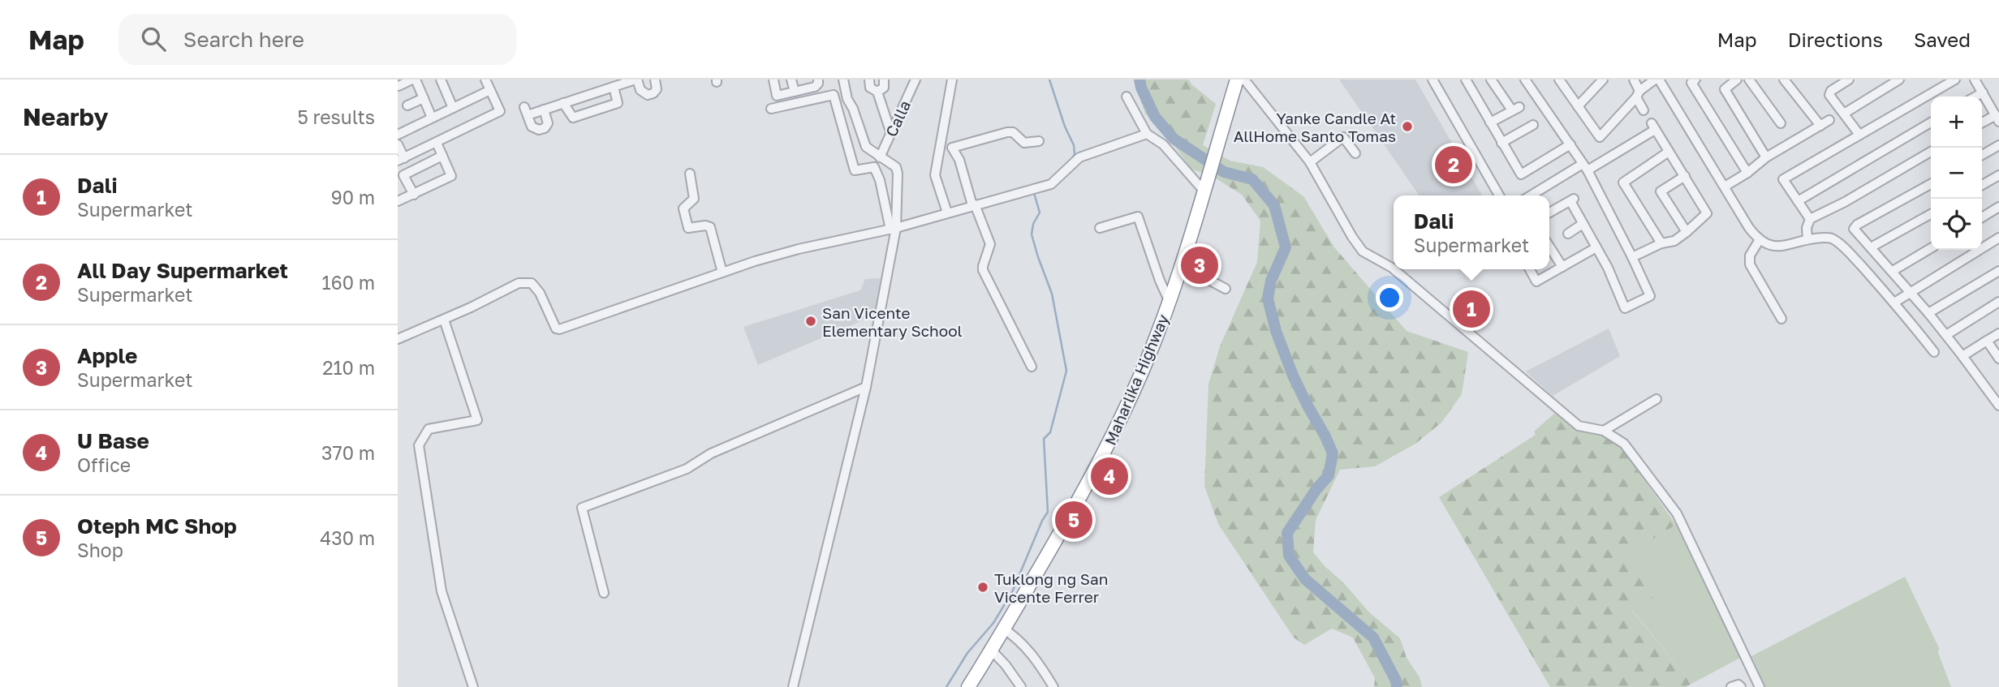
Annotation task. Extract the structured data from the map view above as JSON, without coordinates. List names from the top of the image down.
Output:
{
  "streets": {
    "highway": ["Maharlika Highway"],
    "street": ["Calla"]
  },
  "places": ["Yanke Candle At AllHome Santo Tomas", "San Vicente Elementary School", "Tuklong ng San Vicente Ferrer"],
  "page": {
    "header": "Map",
    "search": "Search here",
    "nav": ["Map", "Directions", "Saved"],
    "heading": ["Nearby", "5 results"],
    "map_buttons": ["+", "−"],
    "pins": [
      "2",
      "3",
      "1",
      "4",
      "5"
    ],
    "list": [
      {
        "mark": "1",
        "name": "Dali",
        "note": "Supermarket",
        "value": "90 m"
      },
      {
        "mark": "2",
        "name": "All Day Supermarket",
        "note": "Supermarket",
        "value": "160 m"
      },
      {
        "mark": "3",
        "name": "Apple",
        "note": "Supermarket",
        "value": "210 m"
      },
      {
        "mark": "4",
        "name": "U Base",
        "note": "Office",
        "value": "370 m"
      },
      {
        "mark": "5",
        "name": "Oteph MC Shop",
        "note": "Shop",
        "value": "430 m"
      }
    ],
    "popup": ["Dali", "Supermarket"]
  }
}
